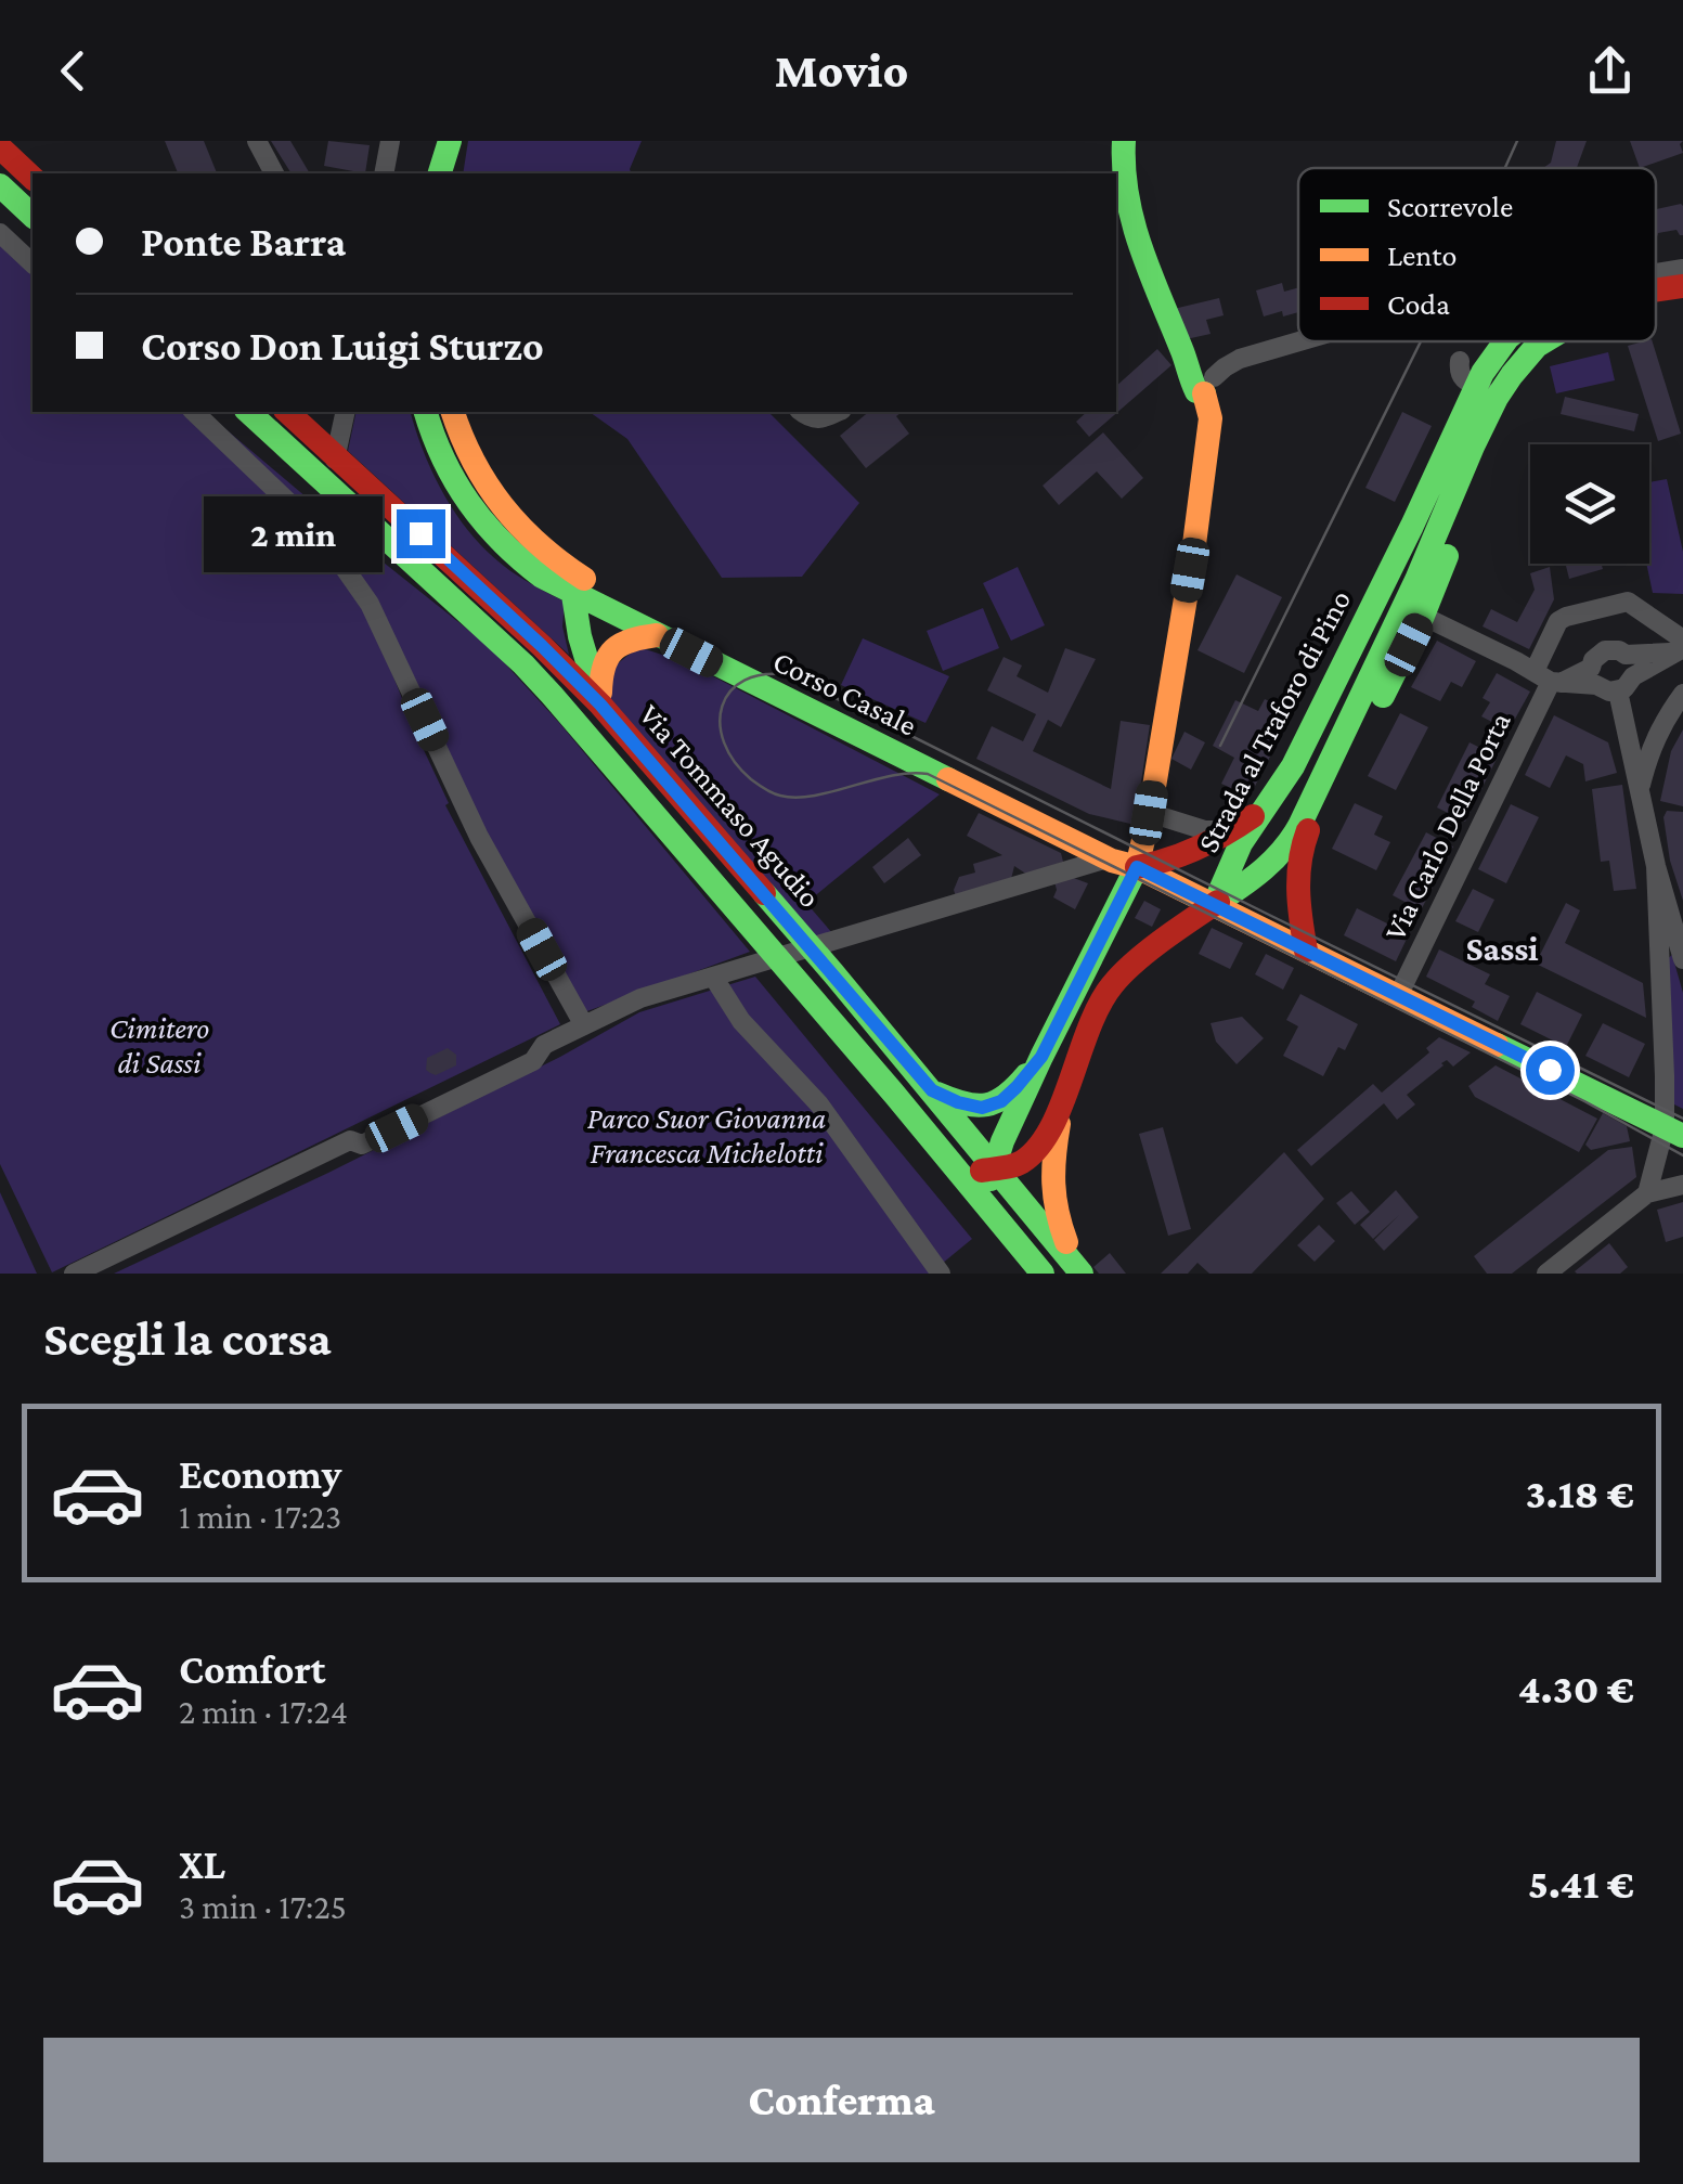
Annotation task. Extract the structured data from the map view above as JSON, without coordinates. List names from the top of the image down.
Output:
{
  "streets": {
    "main road": ["Corso Casale", "Strada al Traforo di Pino", "Via Tommaso Agudio"],
    "street": ["Via Carlo Della Porta"]
  },
  "crossings": [
    ["Corso Casale", "Strada al Traforo di Pino"],
    ["Corso Casale", "Via Carlo Della Porta"]
  ],
  "districts": ["Sassi"],
  "parks": ["Cimitero di Sassi", "Parco Suor Giovanna Francesca Michelotti"],
  "legend": ["Scorrevole", "Lento", "Coda"],
  "page": {
    "header": "Movio",
    "banner": ["Ponte Barra", "Corso Don Luigi Sturzo"],
    "bubble": "2 min",
    "heading": "Scegli la corsa",
    "list": [
      {
        "name": "Economy",
        "note": "1 min · 17:23",
        "value": "3.18 €"
      },
      {
        "name": "Comfort",
        "note": "2 min · 17:24",
        "value": "4.30 €"
      },
      {
        "name": "XL",
        "note": "3 min · 17:25",
        "value": "5.41 €"
      }
    ],
    "buttons": "Conferma"
  }
}
